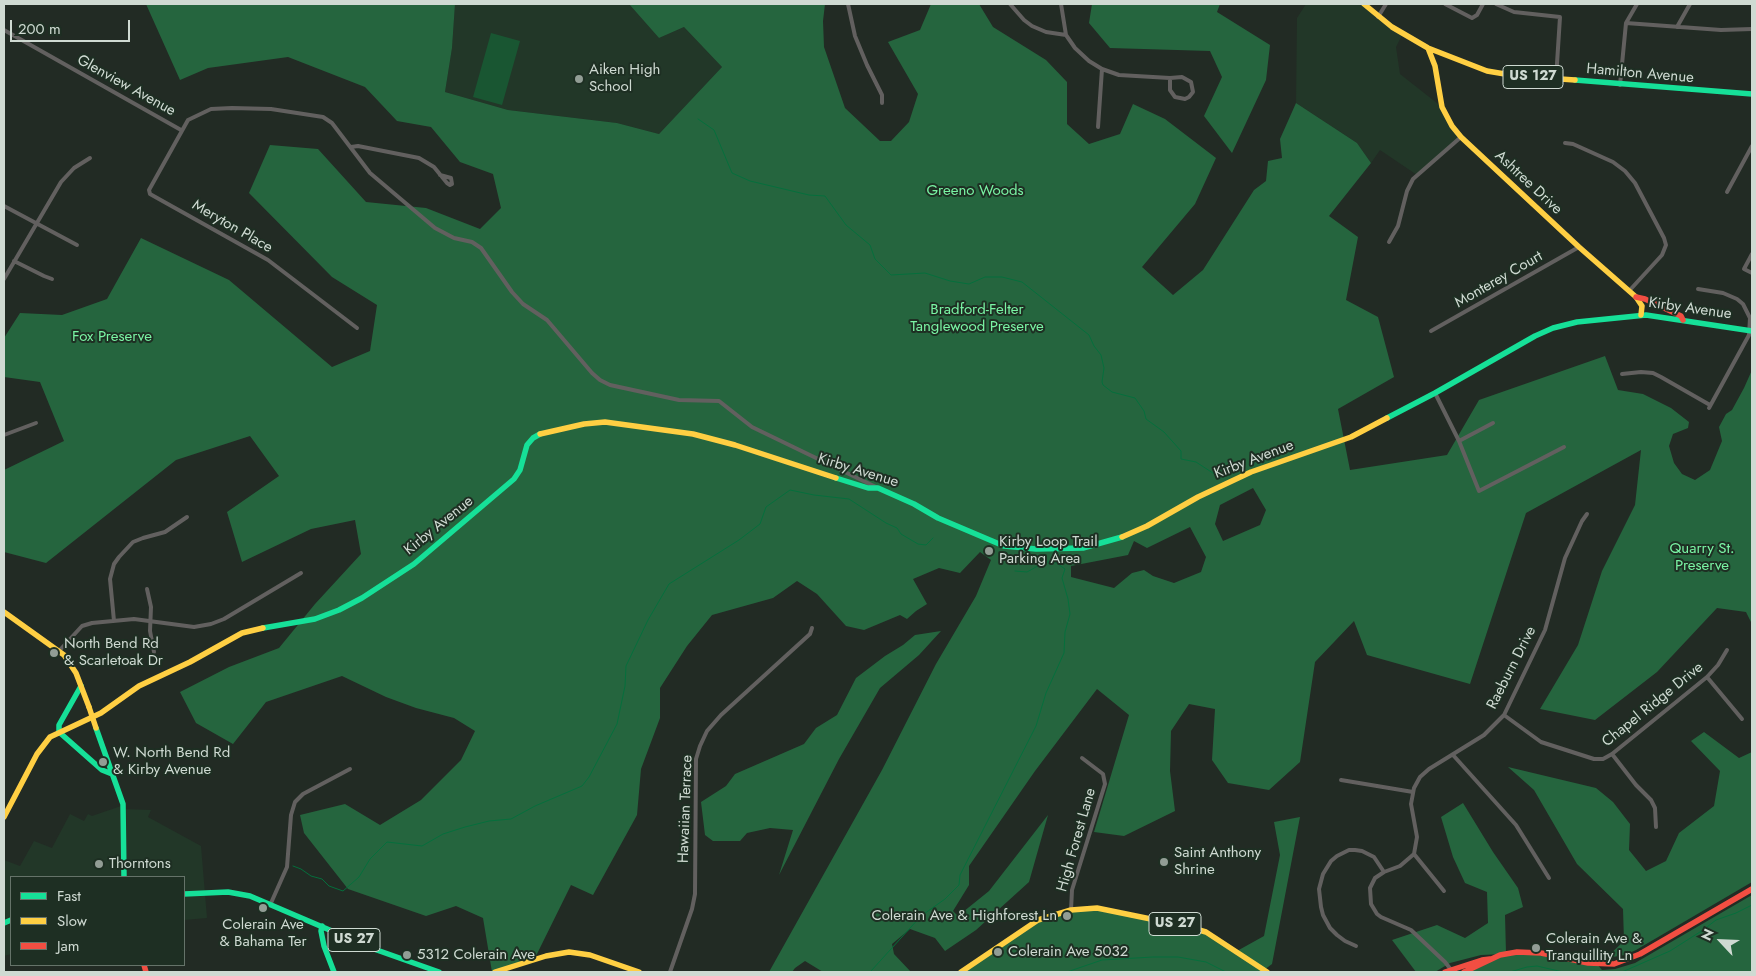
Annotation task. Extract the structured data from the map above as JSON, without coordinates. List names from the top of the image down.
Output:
{
  "streets": {
    "street": [
      "Hamilton Avenue",
      "US 127",
      "Glenview Avenue",
      "Ashtree Drive",
      "Meryton Place",
      "Monterey Court",
      "Kirby Avenue",
      "Raeburn Drive",
      "Chapel Ridge Drive",
      "Hawaiian Terrace",
      "High Forest Lane",
      "US 27"
    ]
  },
  "crossings": [
    ["Hamilton Avenue", "Ashtree Drive"],
    ["Glenview Avenue", "Meryton Place"],
    ["Glenview Avenue", "Kirby Avenue"],
    ["Ashtree Drive", "Monterey Court"],
    ["Raeburn Drive", "Chapel Ridge Drive"],
    ["High Forest Lane", "US 27"]
  ],
  "parks": [
    "Greeno Woods",
    "Bradford-Felter Tanglewood Preserve",
    "Fox Preserve",
    "Quarry St. Preserve"
  ],
  "places": [
    "Aiken High School",
    "Kirby Loop Trail Parking Area",
    "North Bend Rd & Scarletoak Dr",
    "W. North Bend Rd & Kirby Avenue",
    "Saint Anthony Shrine",
    "Thorntons",
    "Colerain Ave & Bahama Ter",
    "Colerain Ave & Highforest Ln",
    "Colerain Ave & Tranquillity Ln",
    "Colerain Ave 5032",
    "5312 Colerain Ave"
  ],
  "legend": ["Fast", "Slow", "Jam"],
  "scale_bar": "200 m",
  "north": "top left"
}
